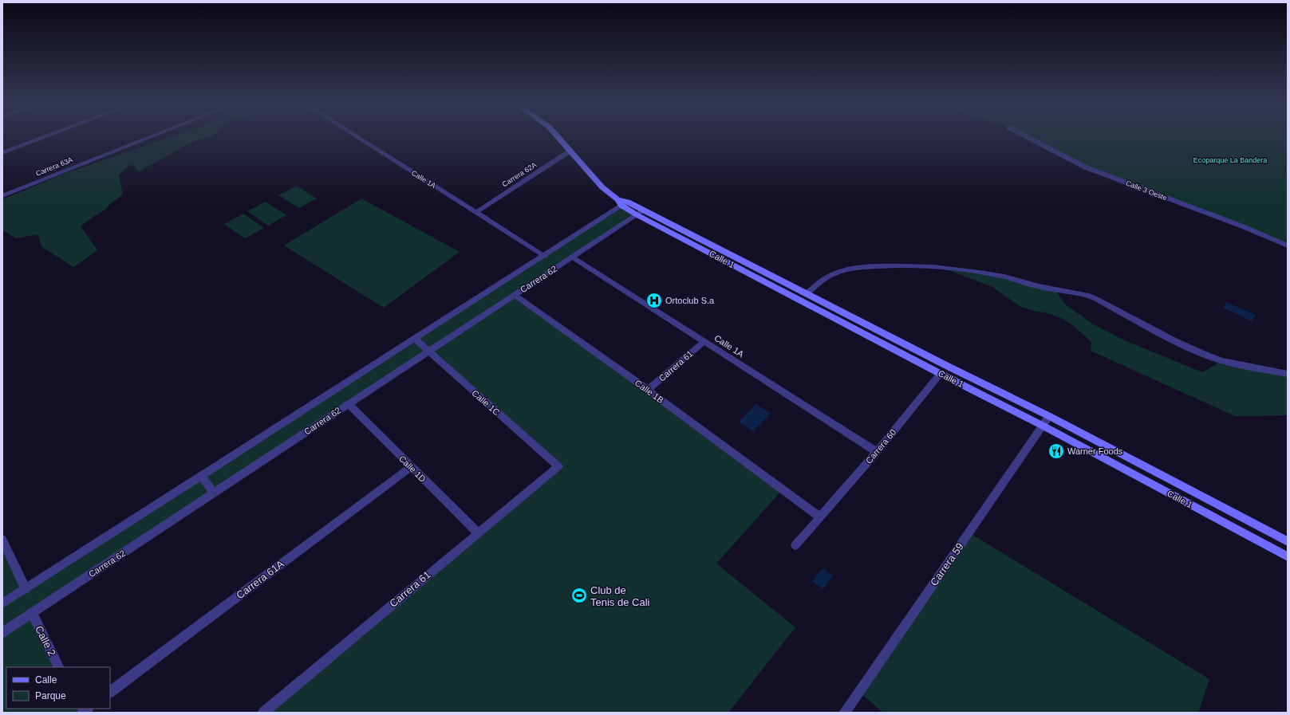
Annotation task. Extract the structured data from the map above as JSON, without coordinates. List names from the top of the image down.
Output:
{
  "streets": {
    "main road": ["Calle 1"],
    "street": [
      "Carrera 63A",
      "Carrera 62A",
      "Calle 1A",
      "Calle 3 Oeste",
      "Carrera 62",
      "Carrera 61",
      "Calle 1B",
      "Calle 1C",
      "Carrera 60",
      "Calle 1D",
      "Carrera 59",
      "Carrera 61A",
      "Calle 2"
    ]
  },
  "crossings": [
    ["Carrera 62A", "Calle 1A"],
    ["Carrera 62A", "Calle 1"],
    ["Calle 1A", "Carrera 62"],
    ["Calle 1A", "Carrera 61"],
    ["Calle 1A", "Carrera 60"],
    ["Calle 1", "Carrera 62"],
    ["Calle 1", "Carrera 60"],
    ["Calle 1", "Carrera 59"],
    ["Carrera 62", "Calle 1B"],
    ["Carrera 62", "Calle 1C"],
    ["Carrera 62", "Calle 1D"],
    ["Carrera 62", "Calle 2"],
    ["Carrera 61", "Calle 1B"],
    ["Carrera 61", "Calle 1C"],
    ["Carrera 61", "Calle 1D"],
    ["Calle 1B", "Carrera 60"],
    ["Calle 1D", "Carrera 61A"]
  ],
  "parks": ["Ecoparque La Bandera"],
  "places": {
    "hospital": ["Ortoclub S.a"],
    "restaurant": ["Warner Foods"],
    "sports": ["Club de Tenis de Cali"]
  },
  "legend": ["Calle", "Parque"]
}
